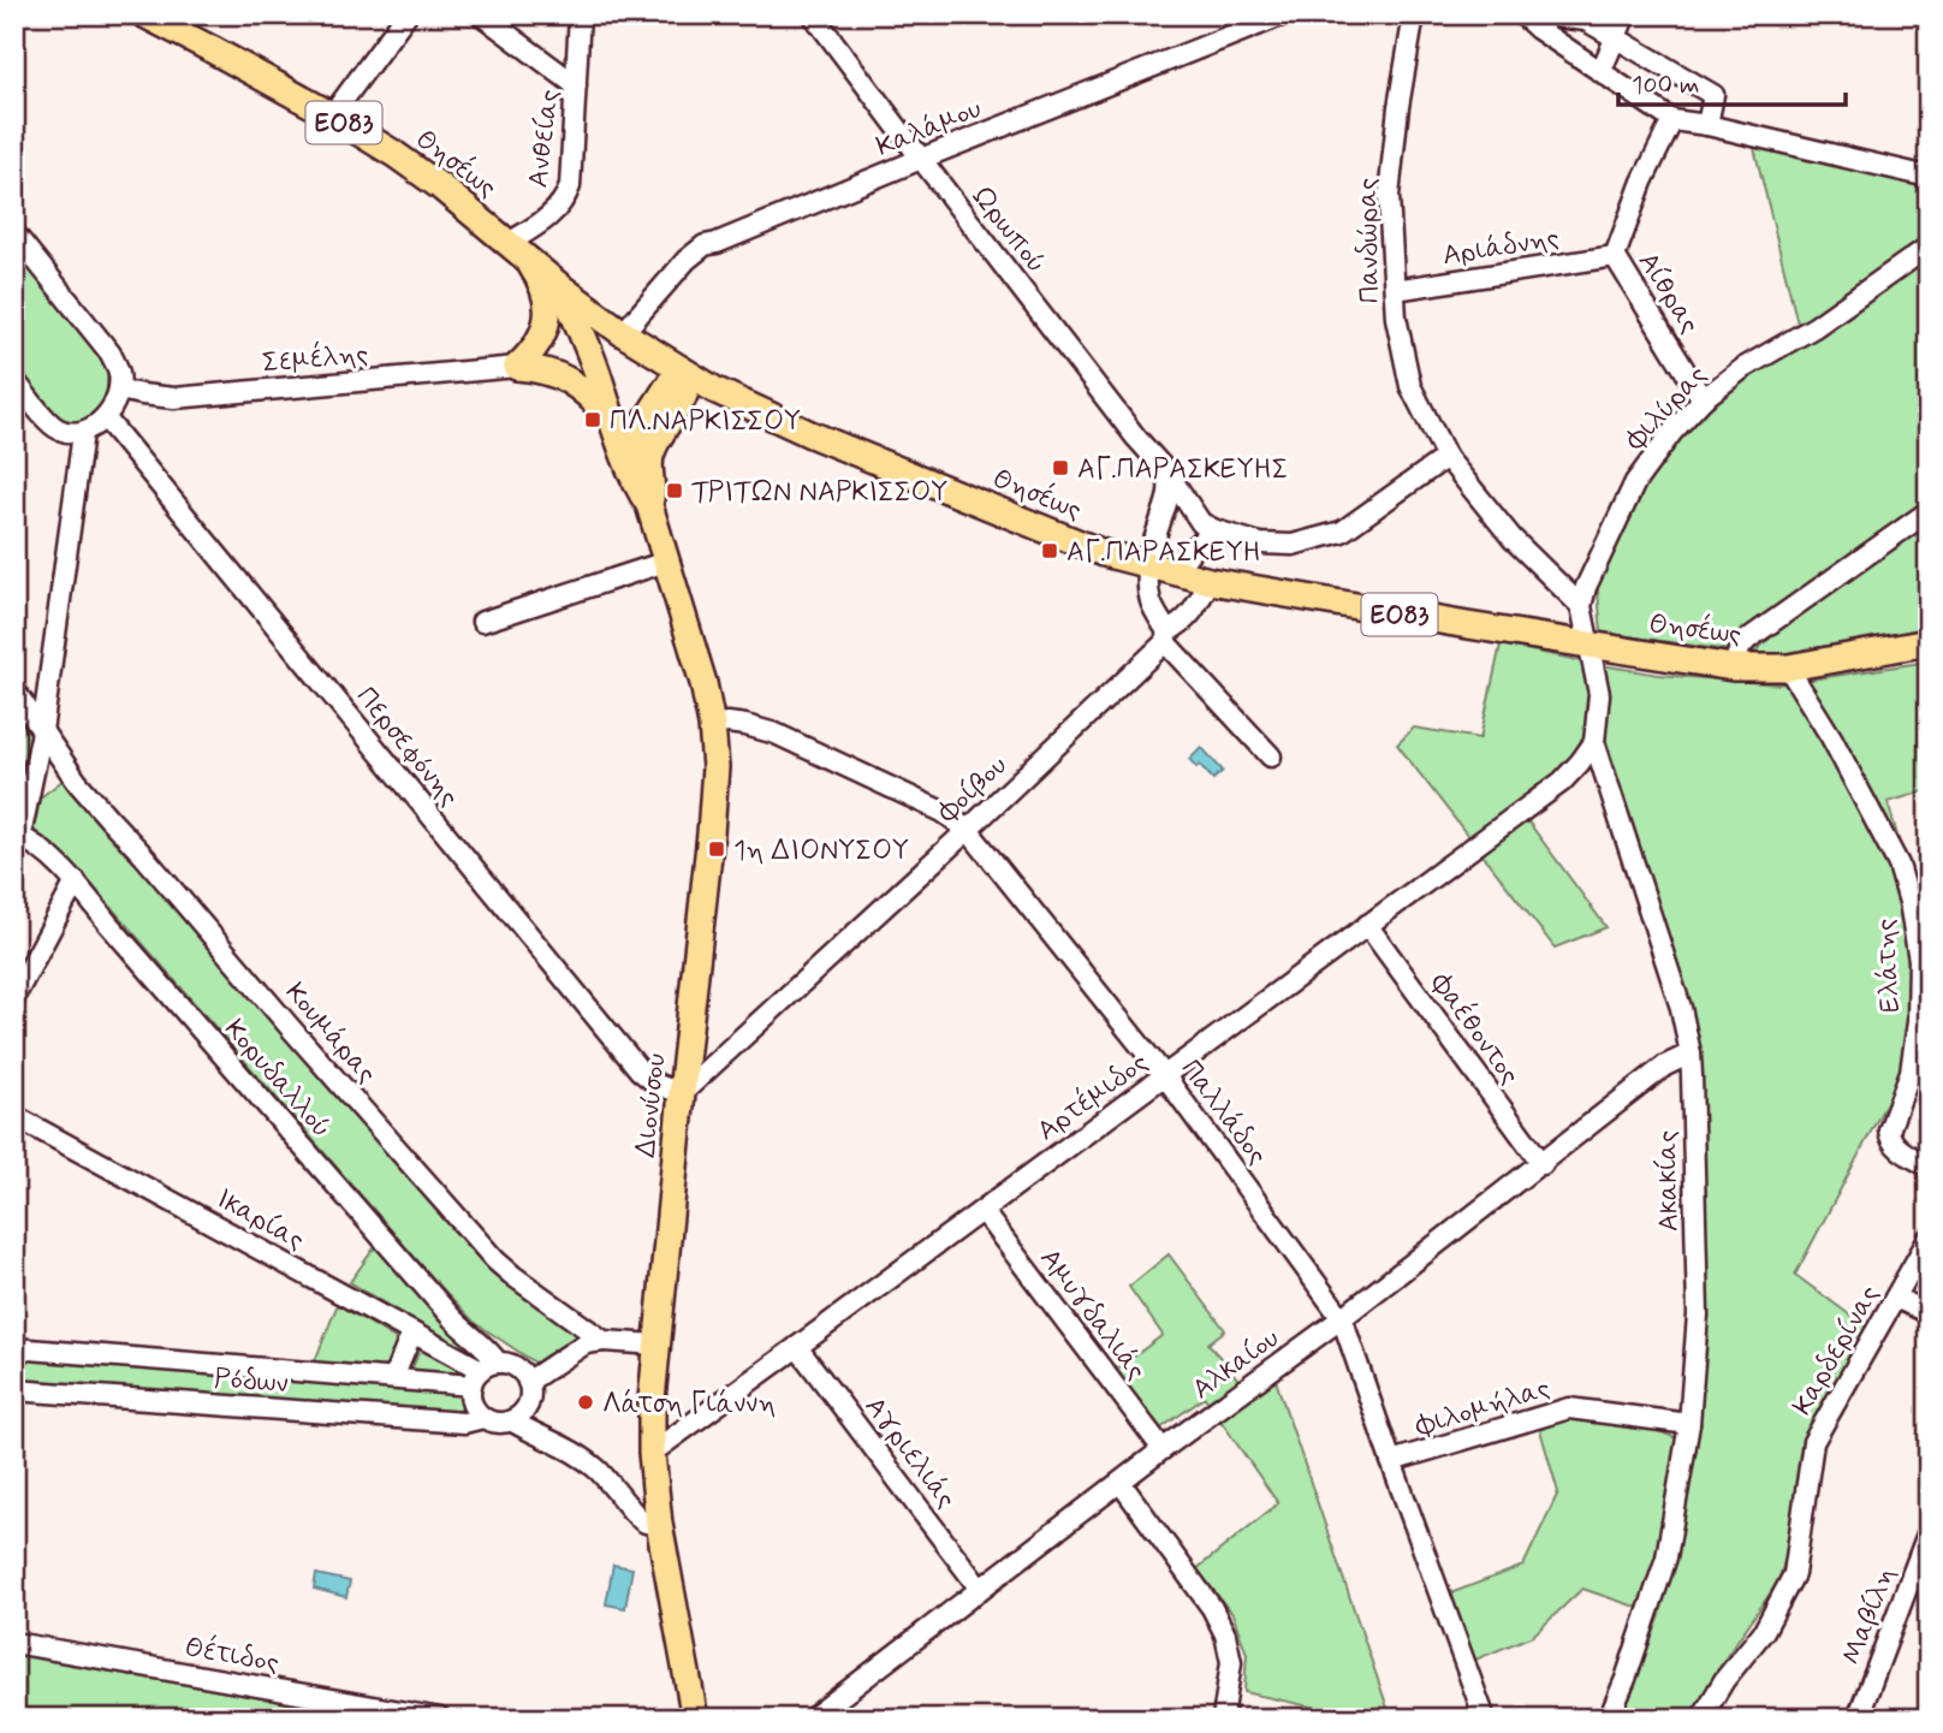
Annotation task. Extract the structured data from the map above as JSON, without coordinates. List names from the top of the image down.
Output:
{
  "streets": {
    "main road": ["ΕΟ83", "Θησέως", "Διονύσου"],
    "street": [
      "Καλάμου",
      "Ανθείας",
      "Ωρωπού",
      "Πανδώρας",
      "Αριάδνης",
      "Αίθρας",
      "Σεμέλης",
      "Φιλύρας",
      "Περσεφόνης",
      "Φοίβου",
      "Ελάτης",
      "Φαέθοντος",
      "Κουμάρας",
      "Κορυδαλλού",
      "Αρτέμιδος",
      "Παλλάδος",
      "Ακακίας",
      "Ικαρίας",
      "Αμυγδαλιάς",
      "Καρδερίνας",
      "Αλκαίου",
      "Ρόδων",
      "Φιλομήλας",
      "Αγριελιάς",
      "Μαβίλη",
      "Θέτιδος"
    ]
  },
  "crossings": [
    ["Καλάμου", "Θησέως"],
    ["Καλάμου", "Ωρωπού"],
    ["Ανθείας", "Θησέως"],
    ["Θησέως", "Φοίβου"],
    ["Θησέως", "Ελάτης"],
    ["Θησέως", "Διονύσου"],
    ["Θησέως", "Ακακίας"],
    ["Πανδώρας", "Αριάδνης"],
    ["Πανδώρας", "Φιλύρας"],
    ["Αριάδνης", "Αίθρας"],
    ["Αίθρας", "Φιλύρας"],
    ["Περσεφόνης", "Φοίβου"],
    ["Περσεφόνης", "Διονύσου"],
    ["Φοίβου", "Διονύσου"],
    ["Φοίβου", "Παλλάδος"],
    ["Φαέθοντος", "Αρτέμιδος"],
    ["Φαέθοντος", "Αλκαίου"],
    ["Κορυδαλλού", "Ικαρίας"],
    ["Κορυδαλλού", "Ρόδων"],
    ["Αρτέμιδος", "Διονύσου"],
    ["Αρτέμιδος", "Παλλάδος"],
    ["Αρτέμιδος", "Ακακίας"],
    ["Αρτέμιδος", "Αμυγδαλιάς"],
    ["Αρτέμιδος", "Αγριελιάς"],
    ["Διονύσου", "Παλλάδος"],
    ["Παλλάδος", "Αλκαίου"],
    ["Παλλάδος", "Φιλομήλας"],
    ["Ακακίας", "Αλκαίου"],
    ["Ακακίας", "Φιλομήλας"],
    ["Ικαρίας", "Ρόδων"],
    ["Αμυγδαλιάς", "Αλκαίου"],
    ["Αλκαίου", "Αγριελιάς"]
  ],
  "places": {
    "transit": [
      "ΠΛ.ΝΑΡΚΙΣΣΟΥ",
      "ΑΓ.ΠΑΡΑΣΚΕΥΗΣ",
      "ΤΡΙΤΩΝ ΝΑΡΚΙΣΣΟΥ",
      "ΑΓ.ΠΑΡΑΣΚΕΥΗ",
      "1η ΔΙΟΝΥΣΟΥ"
    ],
    "other": ["Λάτση Γιάννη"]
  },
  "scale_bar": "100 m"
}
